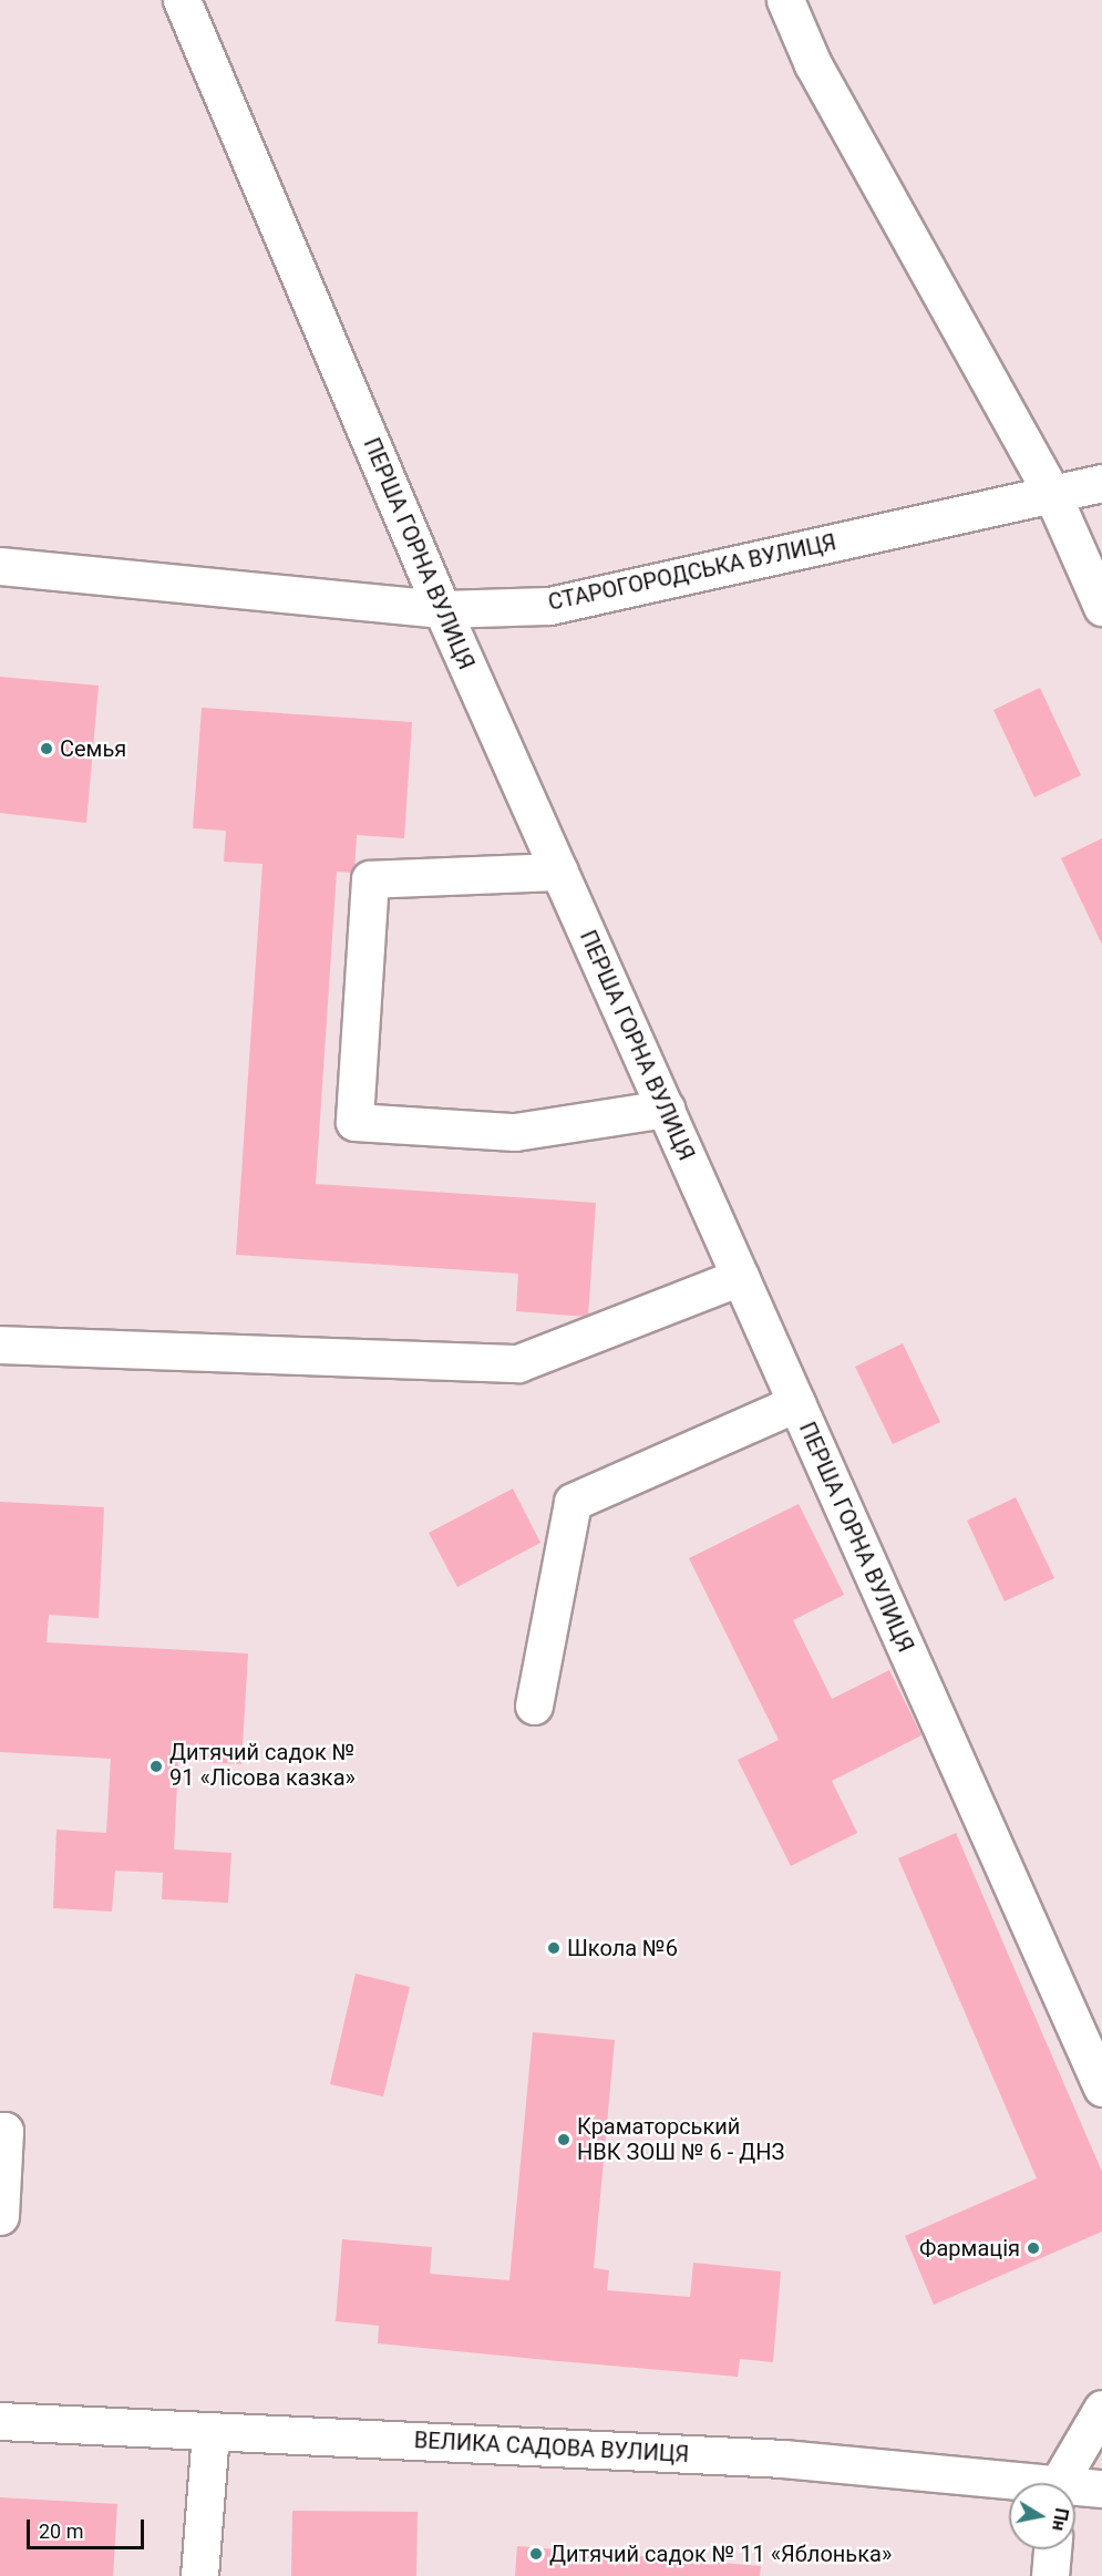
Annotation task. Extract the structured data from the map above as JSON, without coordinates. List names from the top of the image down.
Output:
{
  "streets": {
    "street": ["ПЕРША ГОРНА ВУЛИЦЯ", "СТАРОГОРОДСЬКА ВУЛИЦЯ", "ВЕЛИКА САДОВА ВУЛИЦЯ"]
  },
  "crossings": [
    ["ПЕРША ГОРНА ВУЛИЦЯ", "СТАРОГОРОДСЬКА ВУЛИЦЯ"]
  ],
  "places": [
    "Семья",
    "Дитячий садок № 91 «Лісова казка»",
    "Школа №6",
    "Краматорський НВК ЗОШ № 6 - ДНЗ",
    "Фармація",
    "Дитячий садок № 11 «Яблонька»"
  ],
  "scale_bar": "20 m",
  "north": "right"
}
